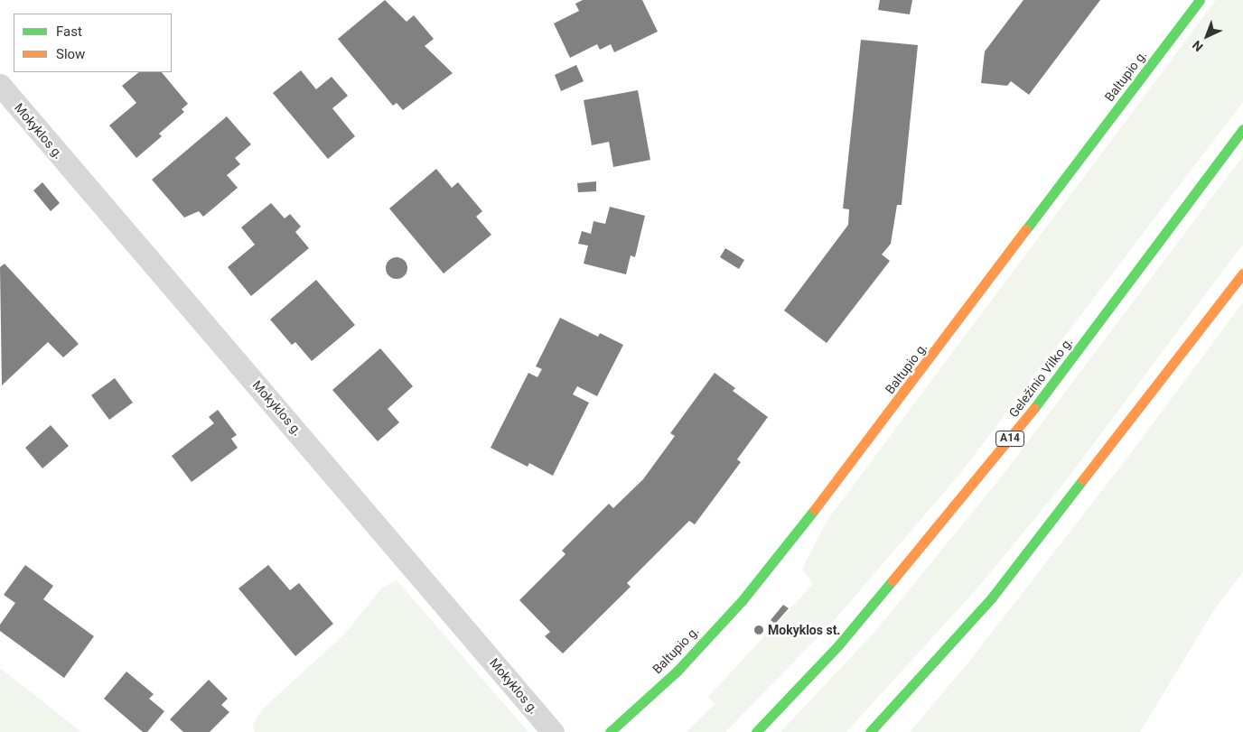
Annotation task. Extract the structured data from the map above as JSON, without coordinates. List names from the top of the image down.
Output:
{
  "streets": {
    "main road": ["Baltupio g.", "Geležinio Vilko g.", "A14"],
    "street": ["Mokyklos g."]
  },
  "places": ["Mokyklos st."],
  "legend": ["Fast", "Slow"],
  "north": "bottom left"
}
